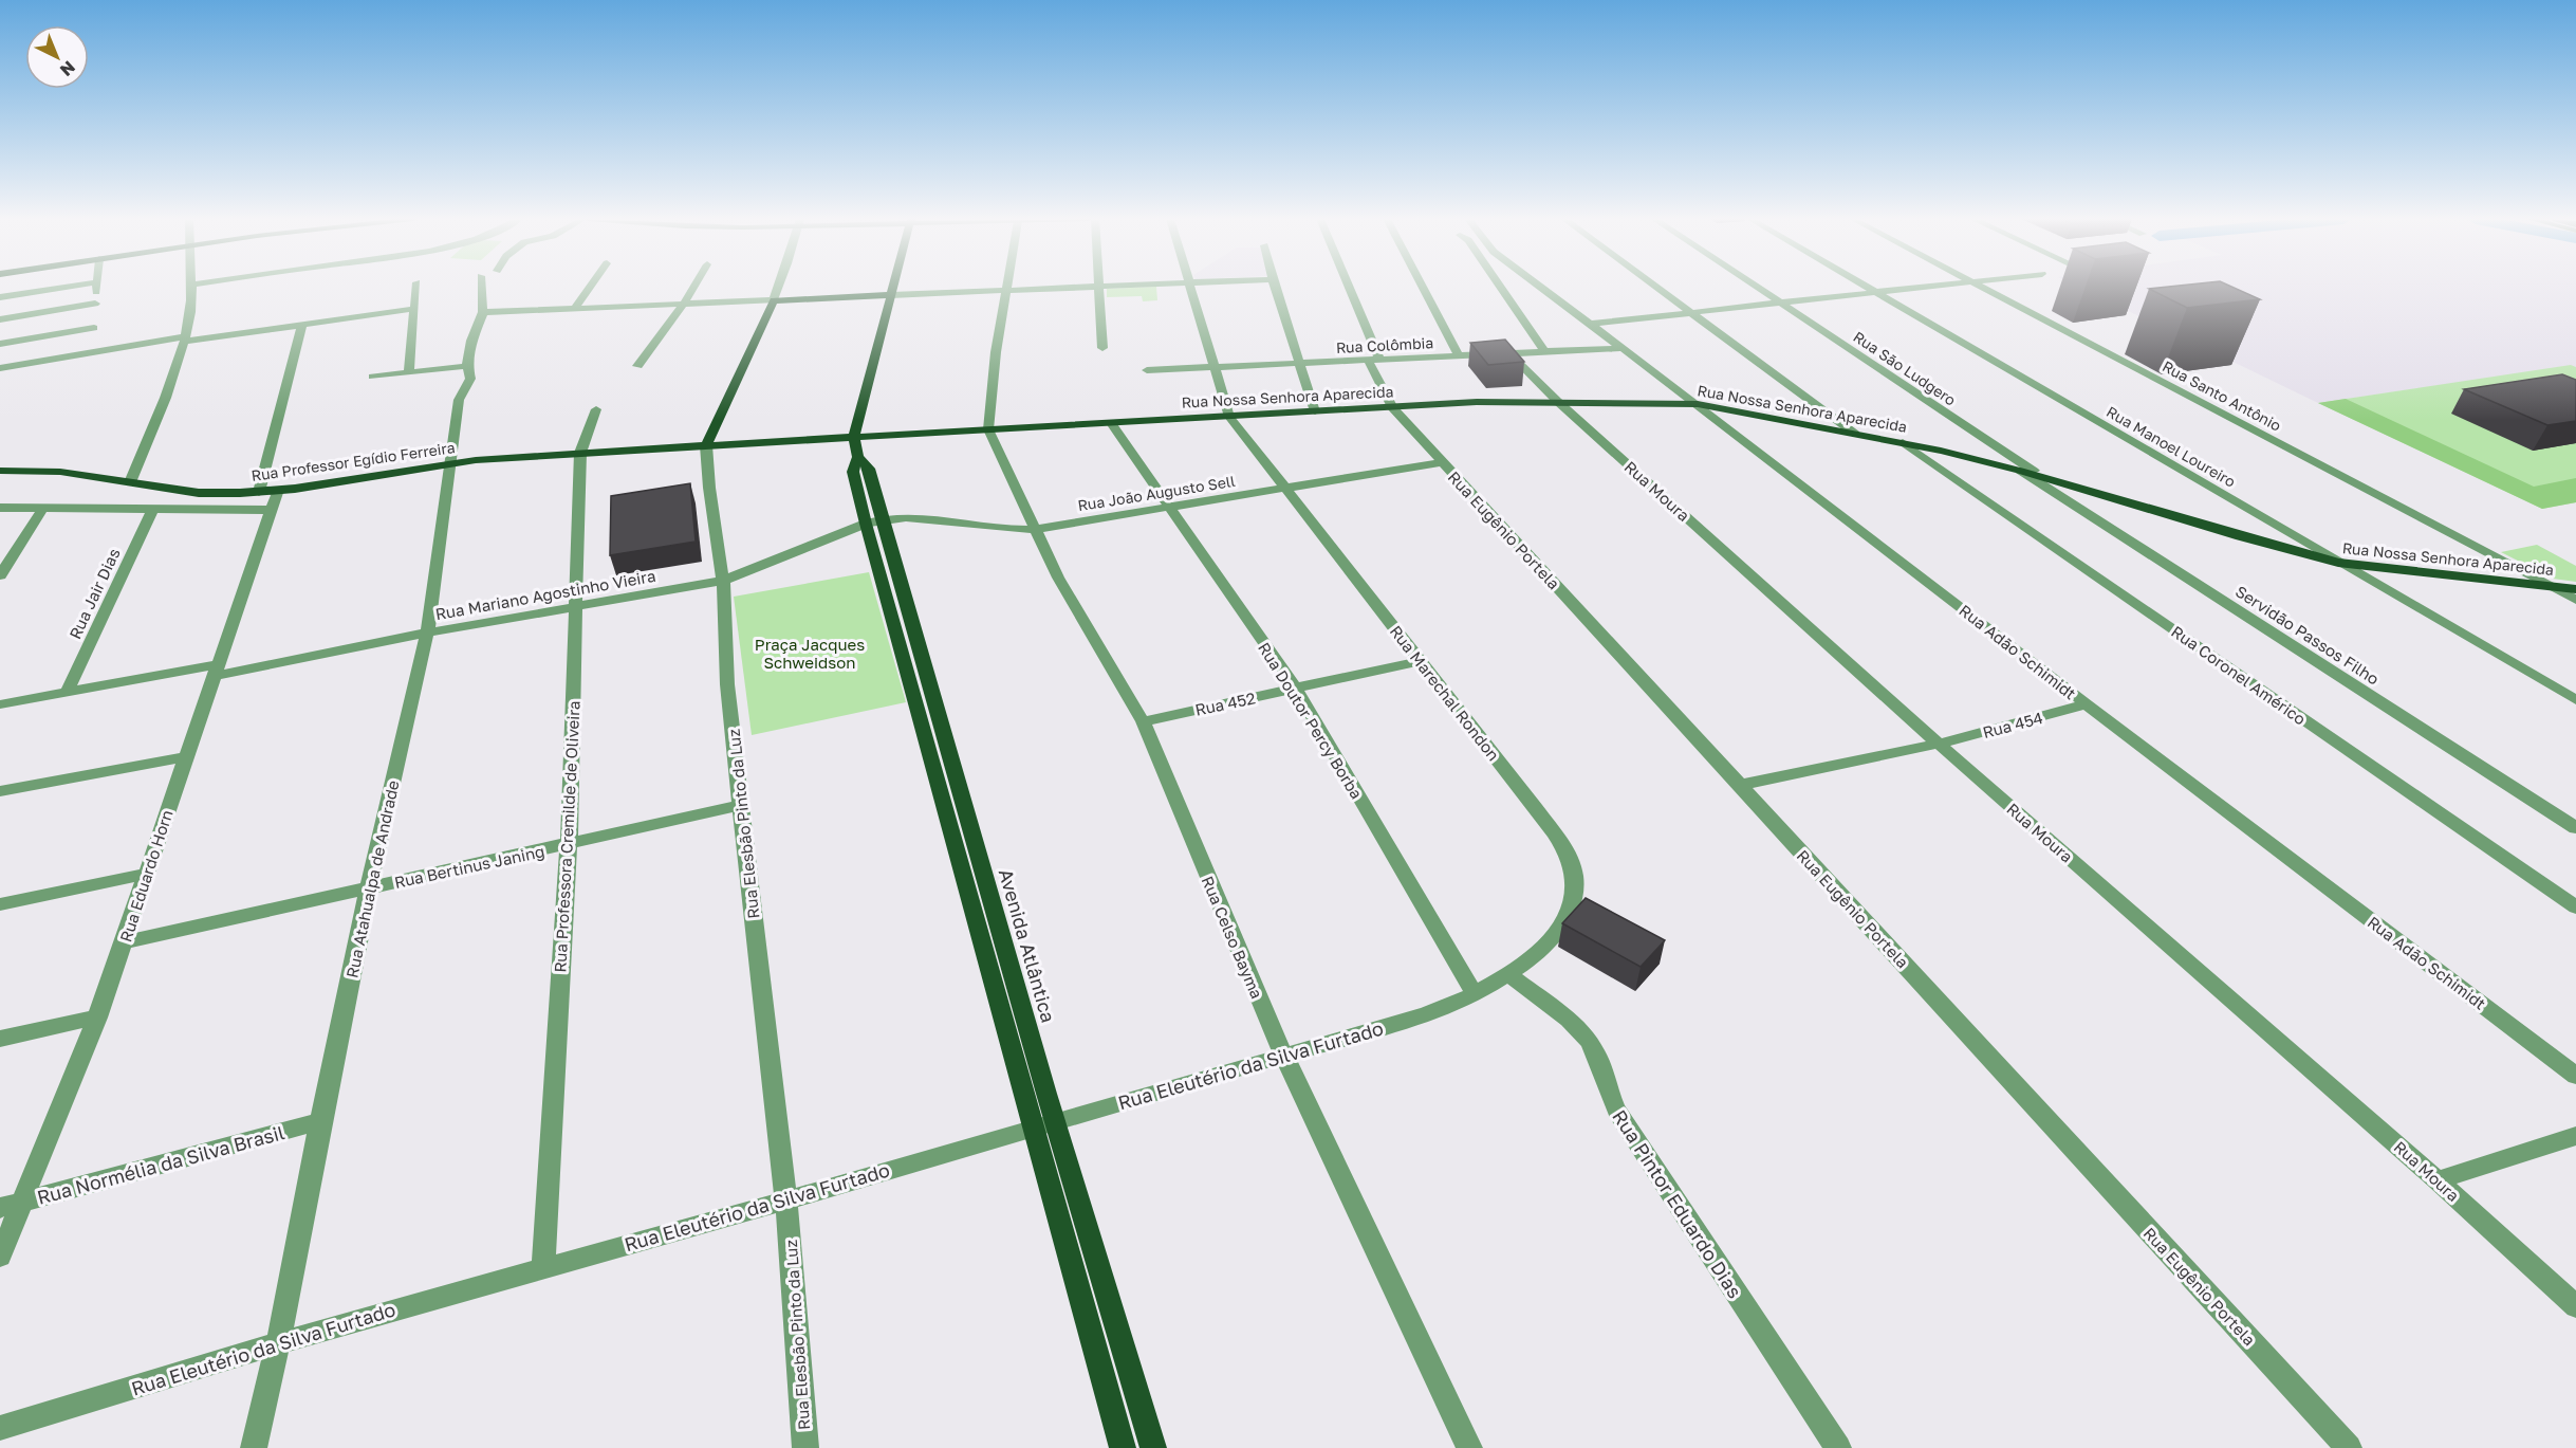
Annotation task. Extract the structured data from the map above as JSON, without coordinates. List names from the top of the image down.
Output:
{
  "streets": {
    "main road": [
      "Rua Nossa Senhora Aparecida",
      "Rua Professor Egídio Ferreira",
      "Rua Elesbão Pinto da Luz",
      "Avenida Atlântica"
    ],
    "street": [
      "Rua Colômbia",
      "Rua São Ludgero",
      "Rua Santo Antônio",
      "Rua Manoel Loureiro",
      "Rua Moura",
      "Rua João Augusto Sell",
      "Rua Eugênio Portela",
      "Rua Jair Dias",
      "Rua Mariano Agostinho Vieira",
      "Servidão Passos Filho",
      "Rua Adão Schimidt",
      "Rua Coronel Américo",
      "Rua Marechal Rondon",
      "Rua 452",
      "Rua Doutor Percy Borba",
      "Rua 454",
      "Rua Professora Cremilde de Oliveira",
      "Rua Bertinus Janing",
      "Rua Eduardo Horn",
      "Rua Atahualpa de Andrade",
      "Rua Celso Bayma",
      "Rua Eleutério da Silva Furtado",
      "Rua Normélia da Silva Brasil",
      "Rua Pintor Eduardo Dias"
    ]
  },
  "crossings": [
    ["Rua Colômbia", "Rua Moura"],
    ["Rua Colômbia", "Rua Eugênio Portela"],
    ["Rua Colômbia", "Rua Adão Schimidt"],
    ["Rua São Ludgero", "Rua Nossa Senhora Aparecida"],
    ["Rua Santo Antônio", "Rua Nossa Senhora Aparecida"],
    ["Rua Nossa Senhora Aparecida", "Rua Manoel Loureiro"],
    ["Rua Nossa Senhora Aparecida", "Rua Professor Egídio Ferreira"],
    ["Rua Nossa Senhora Aparecida", "Rua Moura"],
    ["Rua Nossa Senhora Aparecida", "Rua Eugênio Portela"],
    ["Rua Nossa Senhora Aparecida", "Servidão Passos Filho"],
    ["Rua Nossa Senhora Aparecida", "Rua Adão Schimidt"],
    ["Rua Nossa Senhora Aparecida", "Rua Coronel Américo"],
    ["Rua Nossa Senhora Aparecida", "Rua Marechal Rondon"],
    ["Rua Nossa Senhora Aparecida", "Rua Doutor Percy Borba"],
    ["Rua Nossa Senhora Aparecida", "Rua Celso Bayma"],
    ["Rua Nossa Senhora Aparecida", "Avenida Atlântica"],
    ["Rua Professor Egídio Ferreira", "Rua Elesbão Pinto da Luz"],
    ["Rua Professor Egídio Ferreira", "Rua Professora Cremilde de Oliveira"],
    ["Rua Professor Egídio Ferreira", "Rua Eduardo Horn"],
    ["Rua Professor Egídio Ferreira", "Rua Atahualpa de Andrade"],
    ["Rua Professor Egídio Ferreira", "Avenida Atlântica"],
    ["Rua Moura", "Rua 454"],
    ["Rua João Augusto Sell", "Rua Eugênio Portela"],
    ["Rua João Augusto Sell", "Rua Mariano Agostinho Vieira"],
    ["Rua João Augusto Sell", "Rua Marechal Rondon"],
    ["Rua João Augusto Sell", "Rua Doutor Percy Borba"],
    ["Rua João Augusto Sell", "Rua Celso Bayma"],
    ["Rua João Augusto Sell", "Avenida Atlântica"],
    ["Rua Eugênio Portela", "Rua 454"],
    ["Rua Jair Dias", "Rua Mariano Agostinho Vieira"],
    ["Rua Mariano Agostinho Vieira", "Rua Elesbão Pinto da Luz"],
    ["Rua Mariano Agostinho Vieira", "Rua Professora Cremilde de Oliveira"],
    ["Rua Mariano Agostinho Vieira", "Rua Eduardo Horn"],
    ["Rua Mariano Agostinho Vieira", "Rua Atahualpa de Andrade"],
    ["Rua Mariano Agostinho Vieira", "Avenida Atlântica"],
    ["Rua Adão Schimidt", "Rua 454"],
    ["Rua Marechal Rondon", "Rua 452"],
    ["Rua Marechal Rondon", "Rua Eleutério da Silva Furtado"],
    ["Rua Marechal Rondon", "Rua Pintor Eduardo Dias"],
    ["Rua 452", "Rua Doutor Percy Borba"],
    ["Rua 452", "Rua Celso Bayma"],
    ["Rua Doutor Percy Borba", "Rua Eleutério da Silva Furtado"],
    ["Rua Elesbão Pinto da Luz", "Rua Bertinus Janing"],
    ["Rua Elesbão Pinto da Luz", "Rua Eleutério da Silva Furtado"],
    ["Rua Professora Cremilde de Oliveira", "Rua Bertinus Janing"],
    ["Rua Professora Cremilde de Oliveira", "Rua Eleutério da Silva Furtado"],
    ["Rua Bertinus Janing", "Rua Eduardo Horn"],
    ["Rua Bertinus Janing", "Rua Atahualpa de Andrade"],
    ["Rua Eduardo Horn", "Rua Normélia da Silva Brasil"],
    ["Rua Atahualpa de Andrade", "Rua Eleutério da Silva Furtado"],
    ["Rua Atahualpa de Andrade", "Rua Normélia da Silva Brasil"],
    ["Rua Celso Bayma", "Rua Eleutério da Silva Furtado"],
    ["Avenida Atlântica", "Rua Eleutério da Silva Furtado"],
    ["Rua Eleutério da Silva Furtado", "Rua Pintor Eduardo Dias"]
  ],
  "parks": ["Praça Jacques Schweidson"],
  "north": "bottom right"
}
